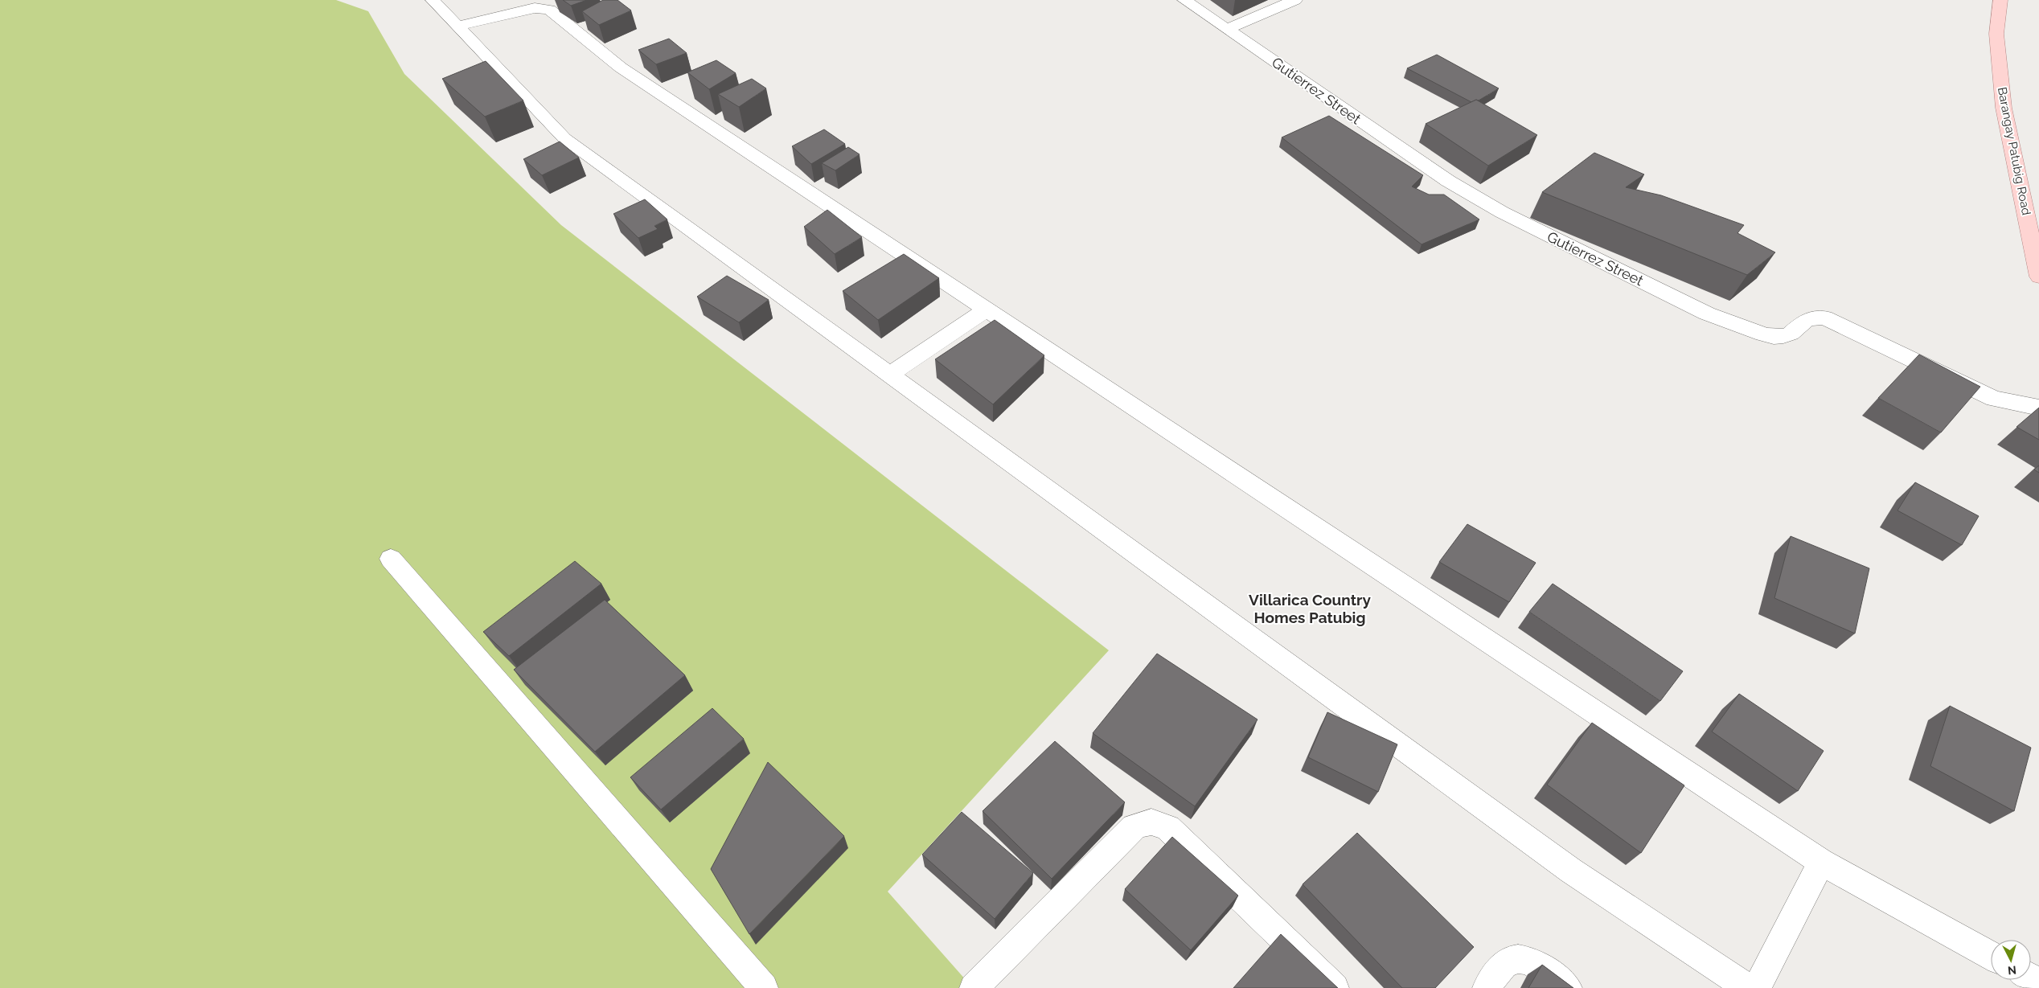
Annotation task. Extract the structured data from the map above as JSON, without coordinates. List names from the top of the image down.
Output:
{
  "streets": {
    "main road": ["Barangay Patubig Road"],
    "street": ["Gutierrez Street"]
  },
  "districts": ["Villarica Country Homes Patubig"],
  "north": "bottom"
}
